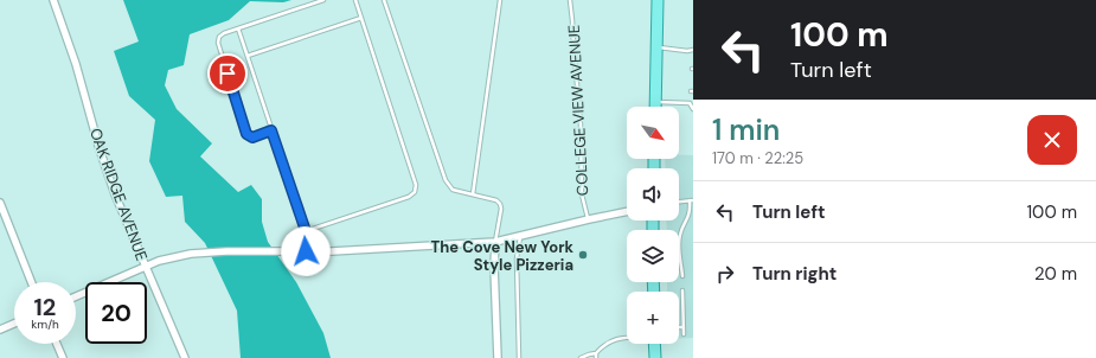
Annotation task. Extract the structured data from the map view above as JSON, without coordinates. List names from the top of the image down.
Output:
{
  "streets": {
    "street": ["OAK RIDGE AVENUE"],
    "lane": ["COLLEGE VIEW AVENUE"]
  },
  "places": ["The Cove New York Style Pizzeria"],
  "north": "bottom right",
  "page": {
    "turn": ["100 m", "Turn left"],
    "heading": ["1 min", "170 m · 22:25"],
    "map_buttons": "+",
    "list": [
      {
        "name": "Turn left",
        "value": "100 m"
      },
      {
        "name": "Turn right",
        "value": "20 m"
      }
    ],
    "speed": "12 km/h",
    "limit": "20"
  }
}
